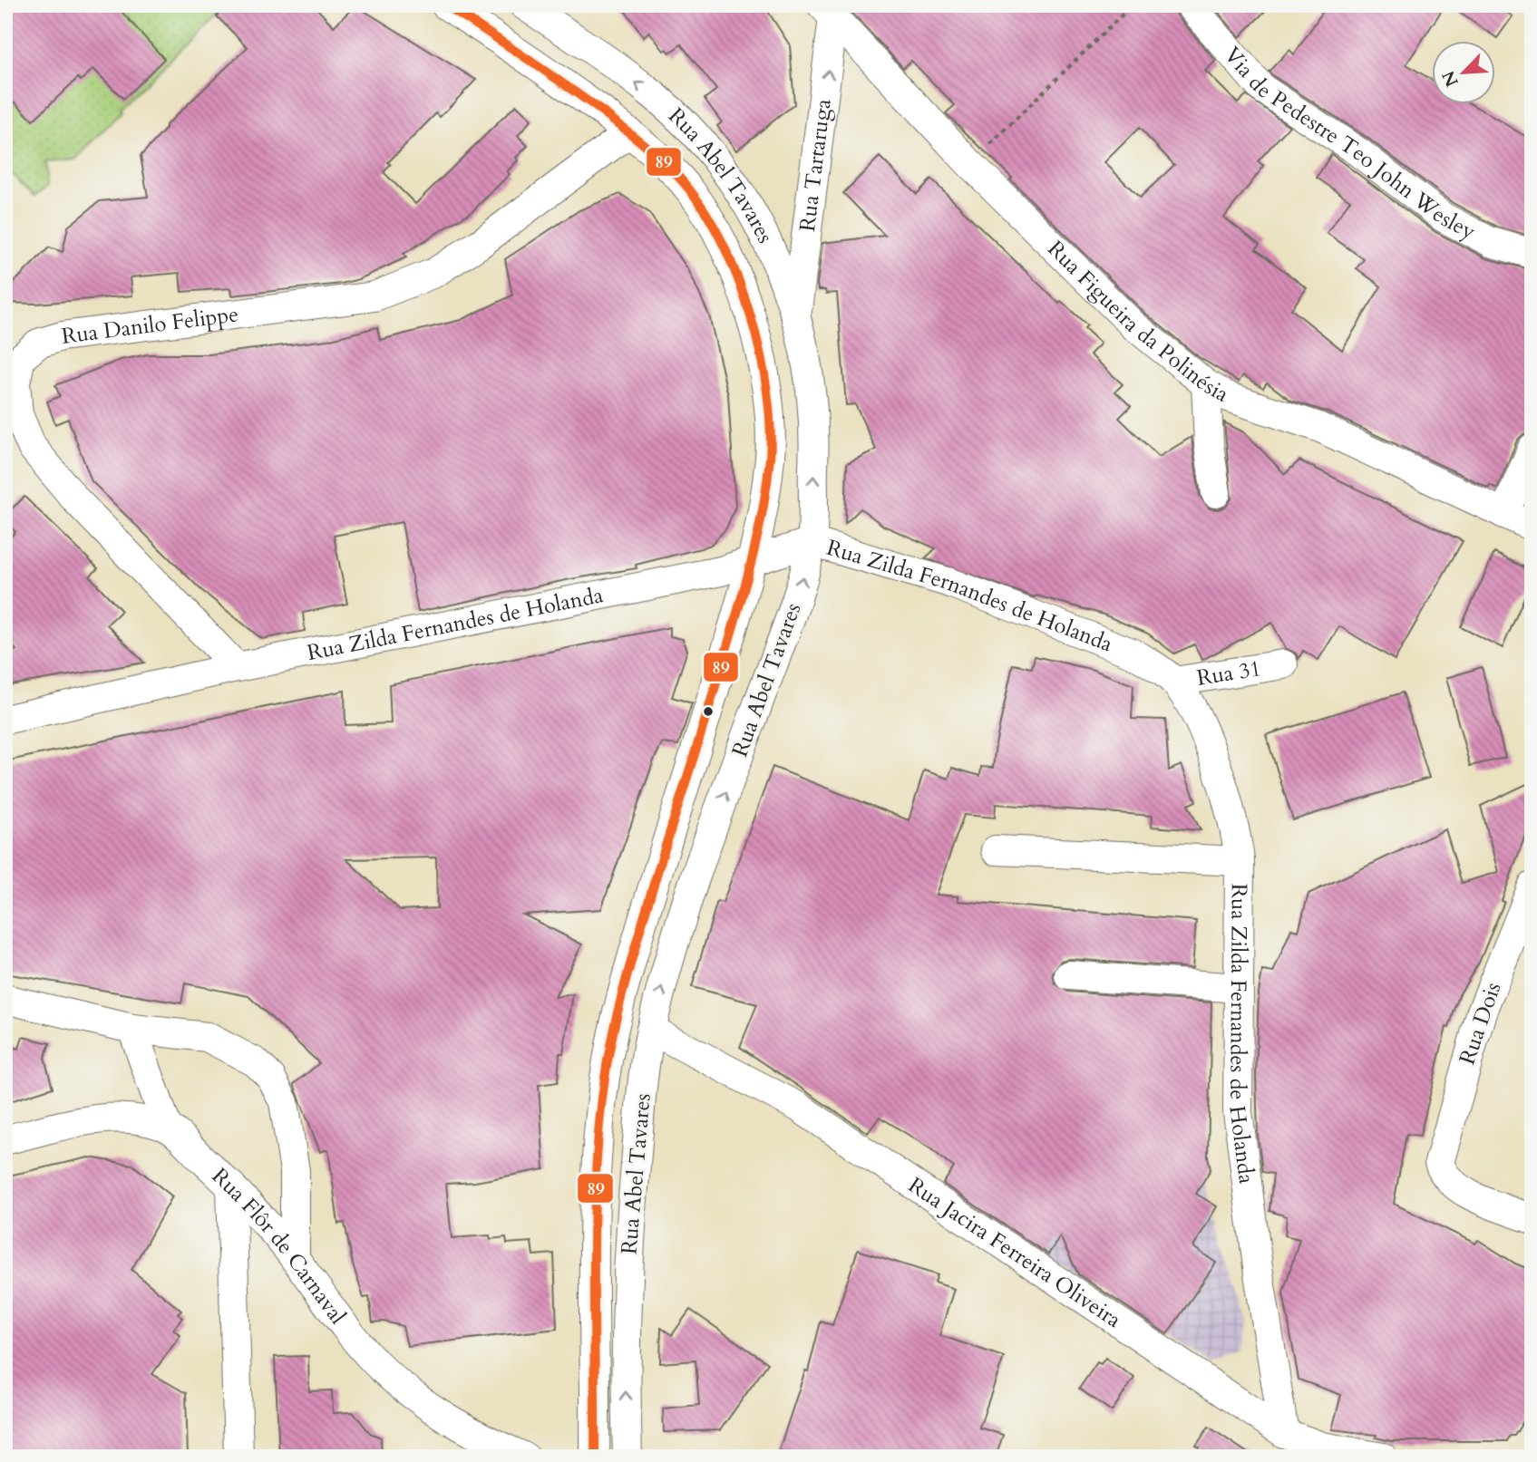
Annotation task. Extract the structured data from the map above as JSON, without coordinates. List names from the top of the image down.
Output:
{
  "streets": {
    "street": [
      "Via de Pedestre Teo John Wesley",
      "Rua Tartaruga",
      "Rua Abel Tavares",
      "Rua Figueira da Polinésia",
      "Rua Danilo Felippe",
      "Rua Zilda Fernandes de Holanda",
      "Rua 31",
      "Rua Dois",
      "Rua Flôr de Carnaval",
      "Rua Jacira Ferreira Oliveira"
    ]
  },
  "crossings": [
    ["Rua Tartaruga", "Rua Abel Tavares"],
    ["Rua Tartaruga", "Rua Figueira da Polinésia"],
    ["Rua Abel Tavares", "Rua Danilo Felippe"],
    ["Rua Abel Tavares", "Rua Zilda Fernandes de Holanda"],
    ["Rua Abel Tavares", "Rua Jacira Ferreira Oliveira"],
    ["Rua Danilo Felippe", "Rua Zilda Fernandes de Holanda"],
    ["Rua Zilda Fernandes de Holanda", "Rua 31"],
    ["Rua Zilda Fernandes de Holanda", "Rua Jacira Ferreira Oliveira"]
  ],
  "one_way": ["Rua Tartaruga"],
  "lines": ["transit line 89"],
  "north": "bottom left"
}
